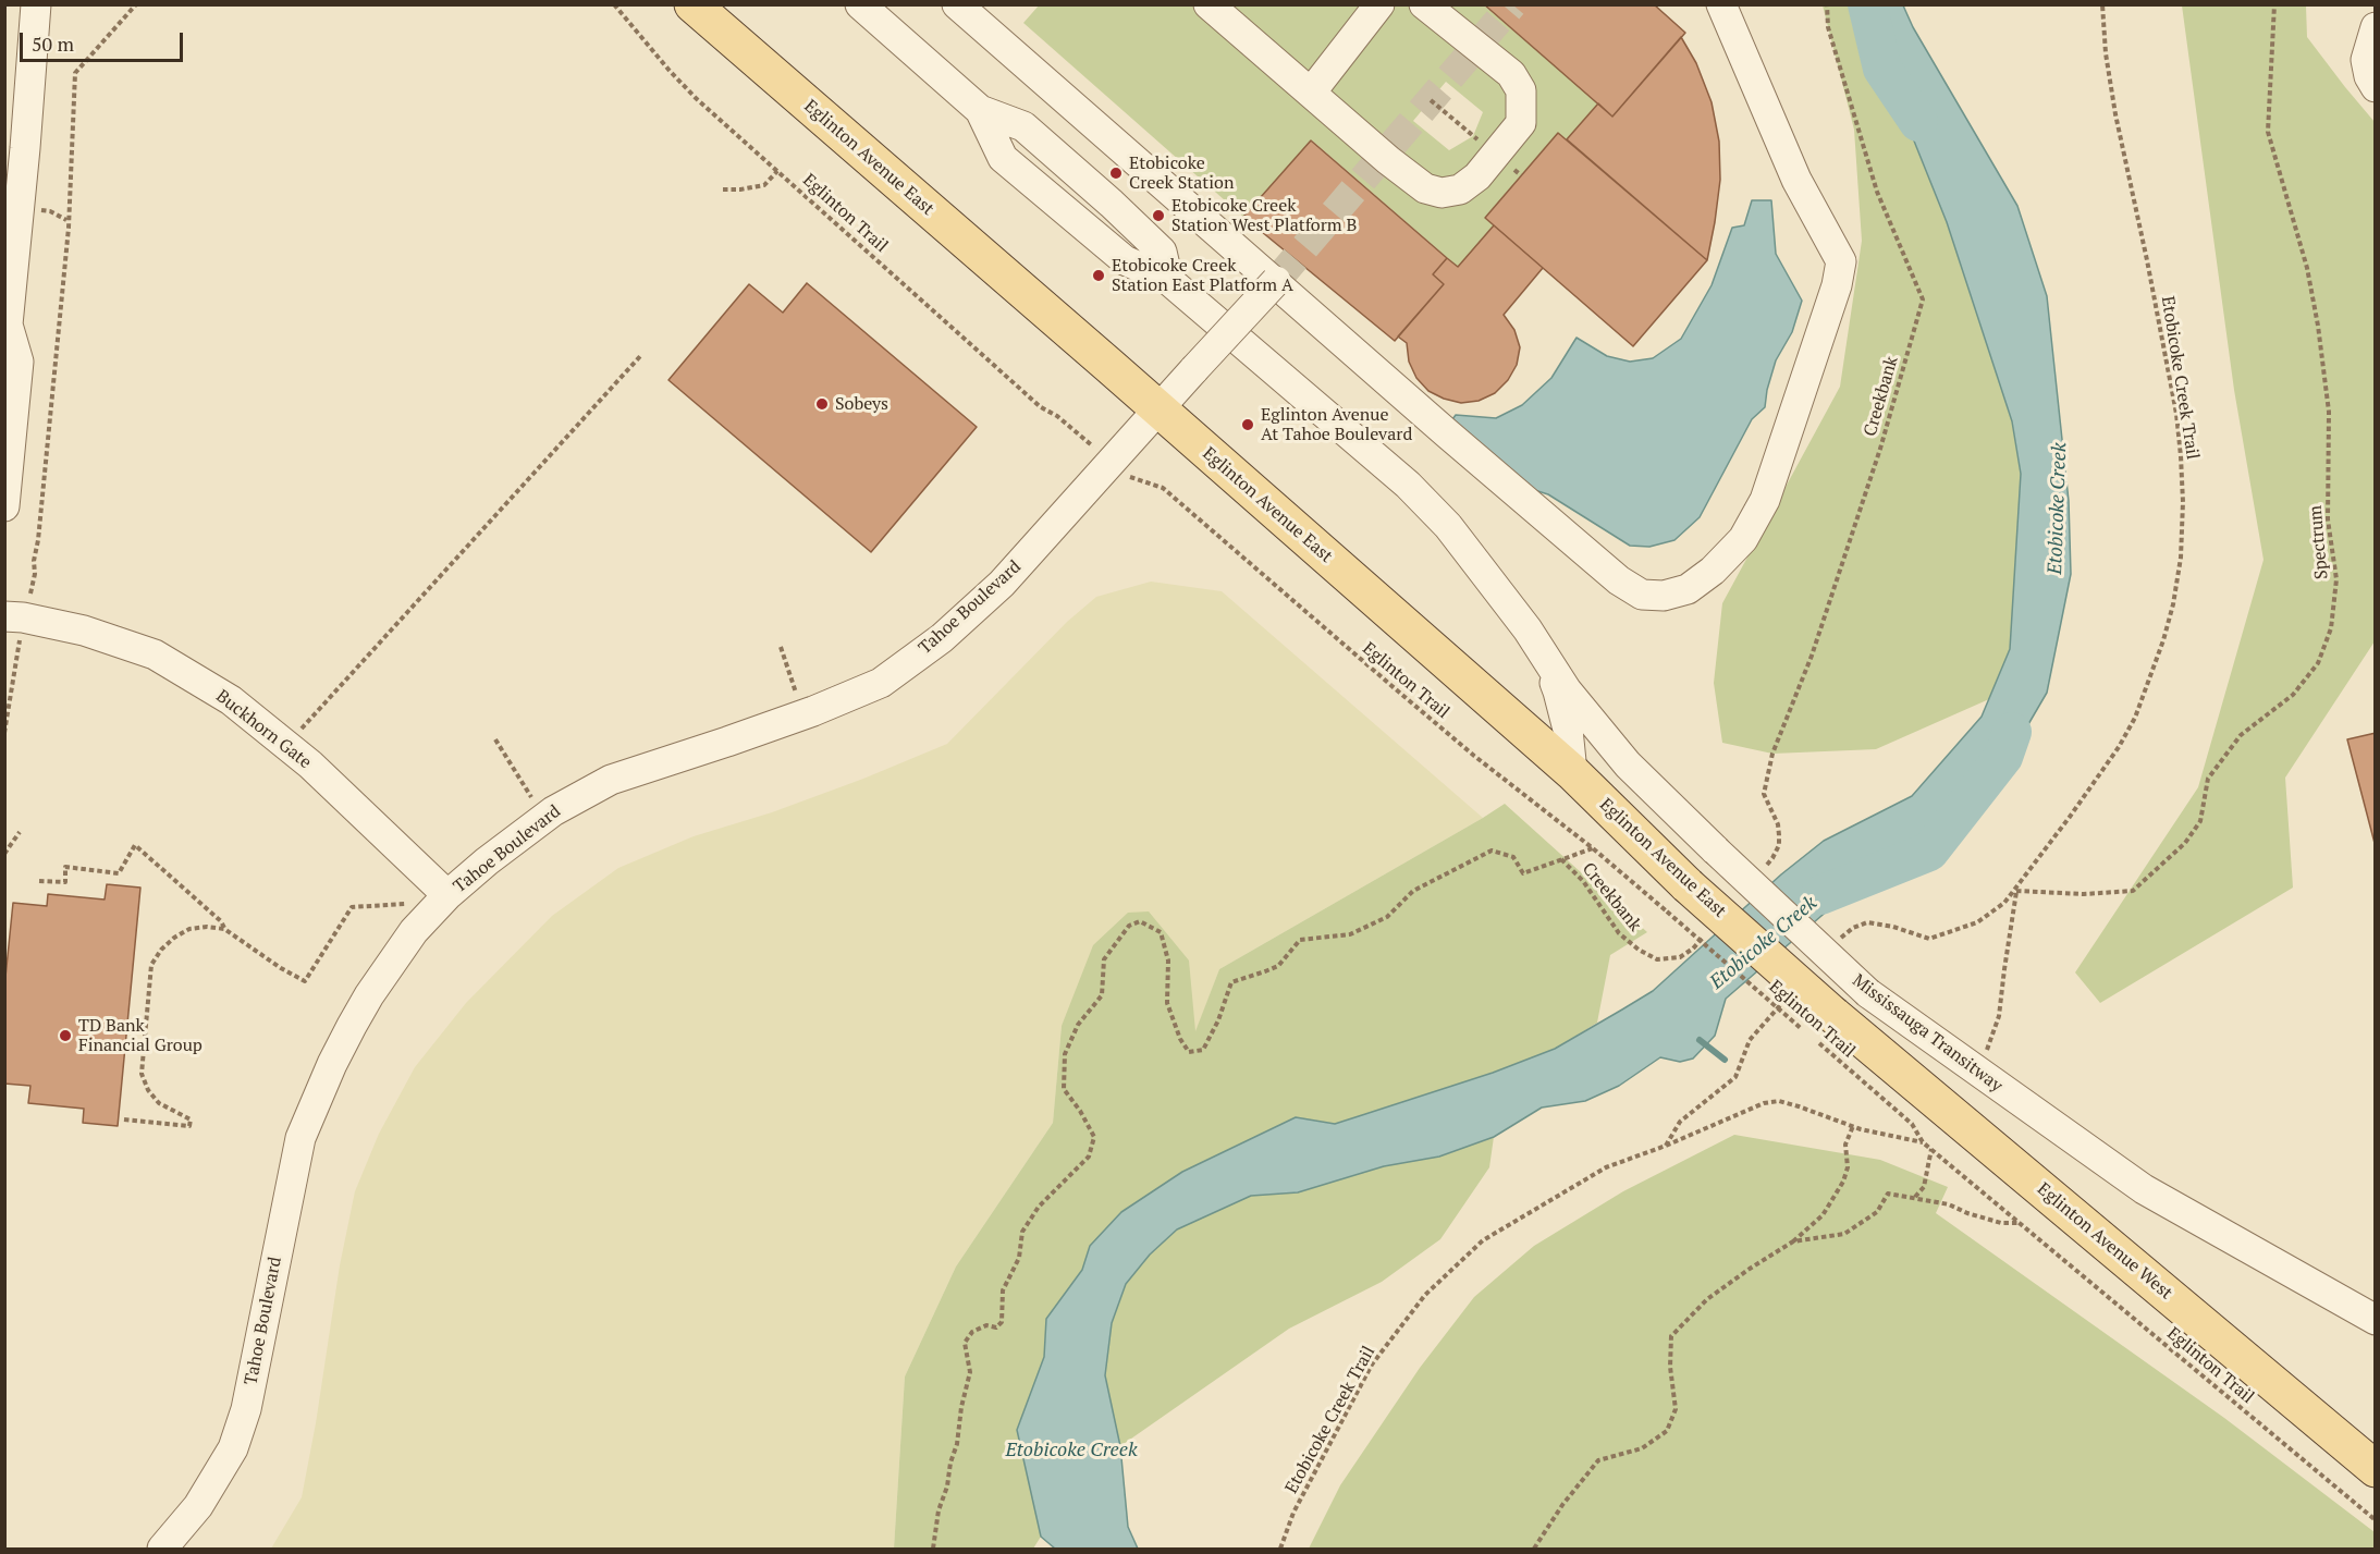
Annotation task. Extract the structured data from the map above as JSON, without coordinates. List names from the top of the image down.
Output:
{
  "streets": {
    "main road": ["Eglinton Avenue East", "Eglinton Avenue West"],
    "street": ["Tahoe Boulevard", "Buckhorn Gate", "Mississauga Transitway"],
    "path": [
      "Eglinton Trail",
      "Etobicoke Creek Trail",
      "Creekbank",
      "Spectrum"
    ]
  },
  "crossings": [
    ["Eglinton Avenue East", "Eglinton Trail"],
    ["Eglinton Avenue East", "Tahoe Boulevard"],
    ["Eglinton Avenue East", "Mississauga Transitway"],
    ["Eglinton Avenue East", "Eglinton Avenue West"],
    ["Eglinton Trail", "Etobicoke Creek Trail"],
    ["Eglinton Trail", "Eglinton Avenue West"],
    ["Etobicoke Creek Trail", "Spectrum"],
    ["Tahoe Boulevard", "Buckhorn Gate"]
  ],
  "water": ["Etobicoke Creek"],
  "places": [
    "Etobicoke Creek Station",
    "Etobicoke Creek Station West Platform B",
    "Etobicoke Creek Station East Platform A",
    "Sobeys",
    "Eglinton Avenue At Tahoe Boulevard",
    "TD Bank Financial Group"
  ],
  "scale_bar": "50 m"
}
